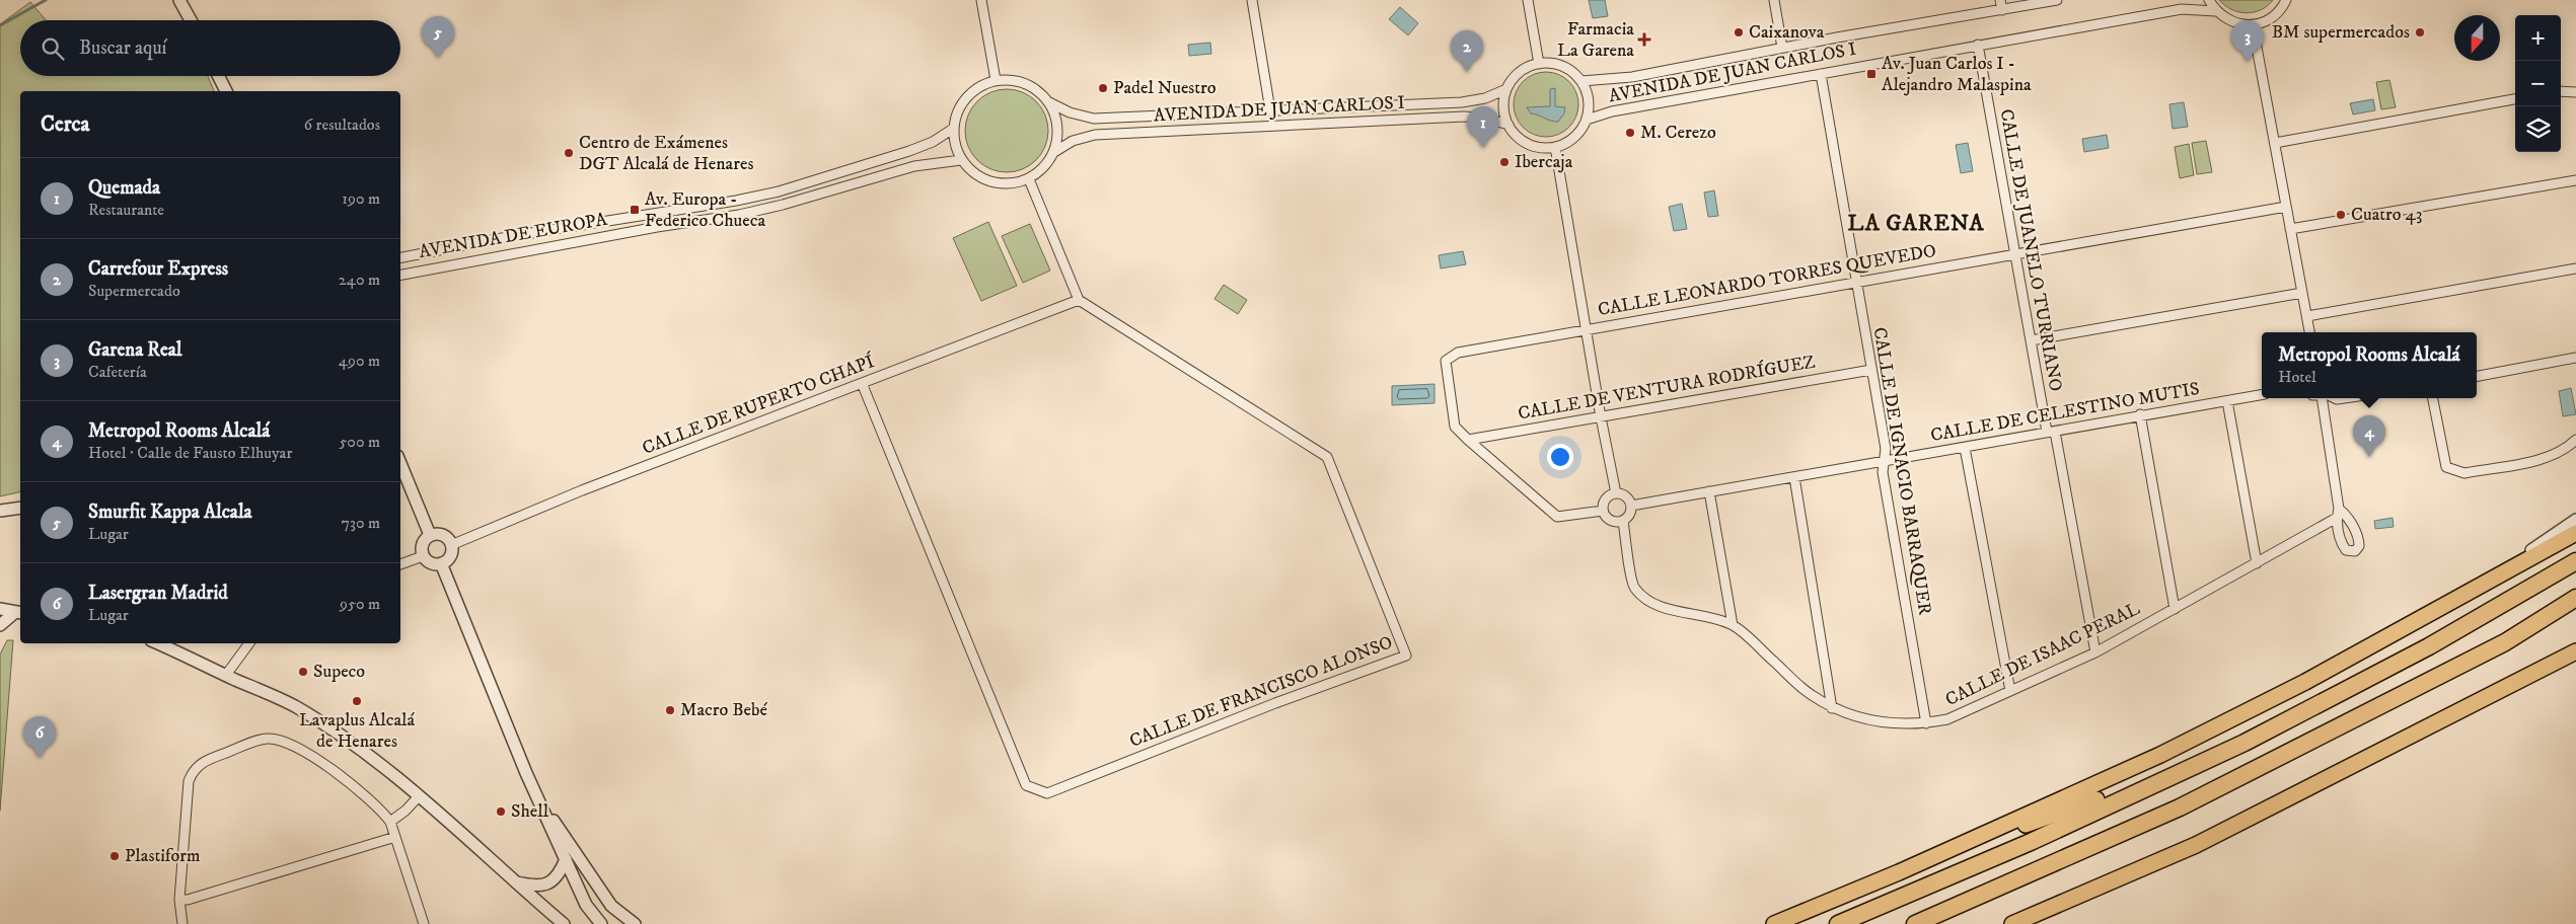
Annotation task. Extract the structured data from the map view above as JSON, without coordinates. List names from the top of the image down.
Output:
{
  "streets": {
    "street": [
      "AVENIDA DE JUAN CARLOS I",
      "AVENIDA DE EUROPA",
      "CALLE DE JUANELO TURRIANO",
      "CALLE LEONARDO TORRES QUEVEDO",
      "CALLE DE VENTURA RODRÍGUEZ",
      "CALLE DE RUPERTO CHAPÍ",
      "CALLE DE CELESTINO MUTIS",
      "CALLE DE IGNACIO BARRAQUER",
      "CALLE DE ISAAC PERAL",
      "CALLE DE FRANCISCO ALONSO"
    ]
  },
  "crossings": [
    ["AVENIDA DE JUAN CARLOS I", "AVENIDA DE EUROPA"],
    ["AVENIDA DE JUAN CARLOS I", "CALLE DE JUANELO TURRIANO"],
    ["AVENIDA DE JUAN CARLOS I", "CALLE DE IGNACIO BARRAQUER"],
    ["CALLE DE JUANELO TURRIANO", "CALLE LEONARDO TORRES QUEVEDO"],
    ["CALLE DE JUANELO TURRIANO", "CALLE DE CELESTINO MUTIS"],
    ["CALLE DE JUANELO TURRIANO", "CALLE DE ISAAC PERAL"],
    ["CALLE LEONARDO TORRES QUEVEDO", "CALLE DE VENTURA RODRÍGUEZ"],
    ["CALLE LEONARDO TORRES QUEVEDO", "CALLE DE IGNACIO BARRAQUER"],
    ["CALLE DE VENTURA RODRÍGUEZ", "CALLE DE IGNACIO BARRAQUER"],
    ["CALLE DE RUPERTO CHAPÍ", "CALLE DE FRANCISCO ALONSO"],
    ["CALLE DE CELESTINO MUTIS", "CALLE DE IGNACIO BARRAQUER"],
    ["CALLE DE CELESTINO MUTIS", "CALLE DE ISAAC PERAL"],
    ["CALLE DE IGNACIO BARRAQUER", "CALLE DE ISAAC PERAL"]
  ],
  "districts": ["LA GARENA"],
  "places": {
    "other": [
      "Caixanova",
      "BM supermercados",
      "Padel Nuestro",
      "M. Cerezo",
      "Centro de Exámenes DGT Alcalá de Henares",
      "Ibercaja",
      "Cuatro 43",
      "Supeco",
      "Lavaplus Alcalá de Henares",
      "Macro Bebé",
      "Shell",
      "Plastiform"
    ],
    "health": ["Farmacia La Garena"],
    "transit": ["Av. Juan Carlos I - Alejandro Malaspina", "Av. Europa - Federico Chueca"]
  },
  "north": "bottom",
  "page": {
    "map_buttons": ["+", "−"],
    "pins": [
      "5",
      "3",
      "2",
      "1",
      "4",
      "6"
    ],
    "search": "Buscar aquí",
    "heading": ["Cerca", "6 resultados"],
    "list": [
      {
        "mark": "1",
        "name": "Quemada",
        "note": "Restaurante",
        "value": "190 m"
      },
      {
        "mark": "2",
        "name": "Carrefour Express",
        "note": "Supermercado",
        "value": "240 m"
      },
      {
        "mark": "3",
        "name": "Garena Real",
        "note": "Cafetería",
        "value": "490 m"
      },
      {
        "mark": "4",
        "name": "Metropol Rooms Alcalá",
        "note": "Hotel · Calle de Fausto Elhuyar",
        "value": "500 m"
      },
      {
        "mark": "5",
        "name": "Smurfit Kappa Alcala",
        "note": "Lugar",
        "value": "730 m"
      },
      {
        "mark": "6",
        "name": "Lasergran Madrid",
        "note": "Lugar",
        "value": "950 m"
      }
    ],
    "popup": ["Metropol Rooms Alcalá", "Hotel"]
  }
}
